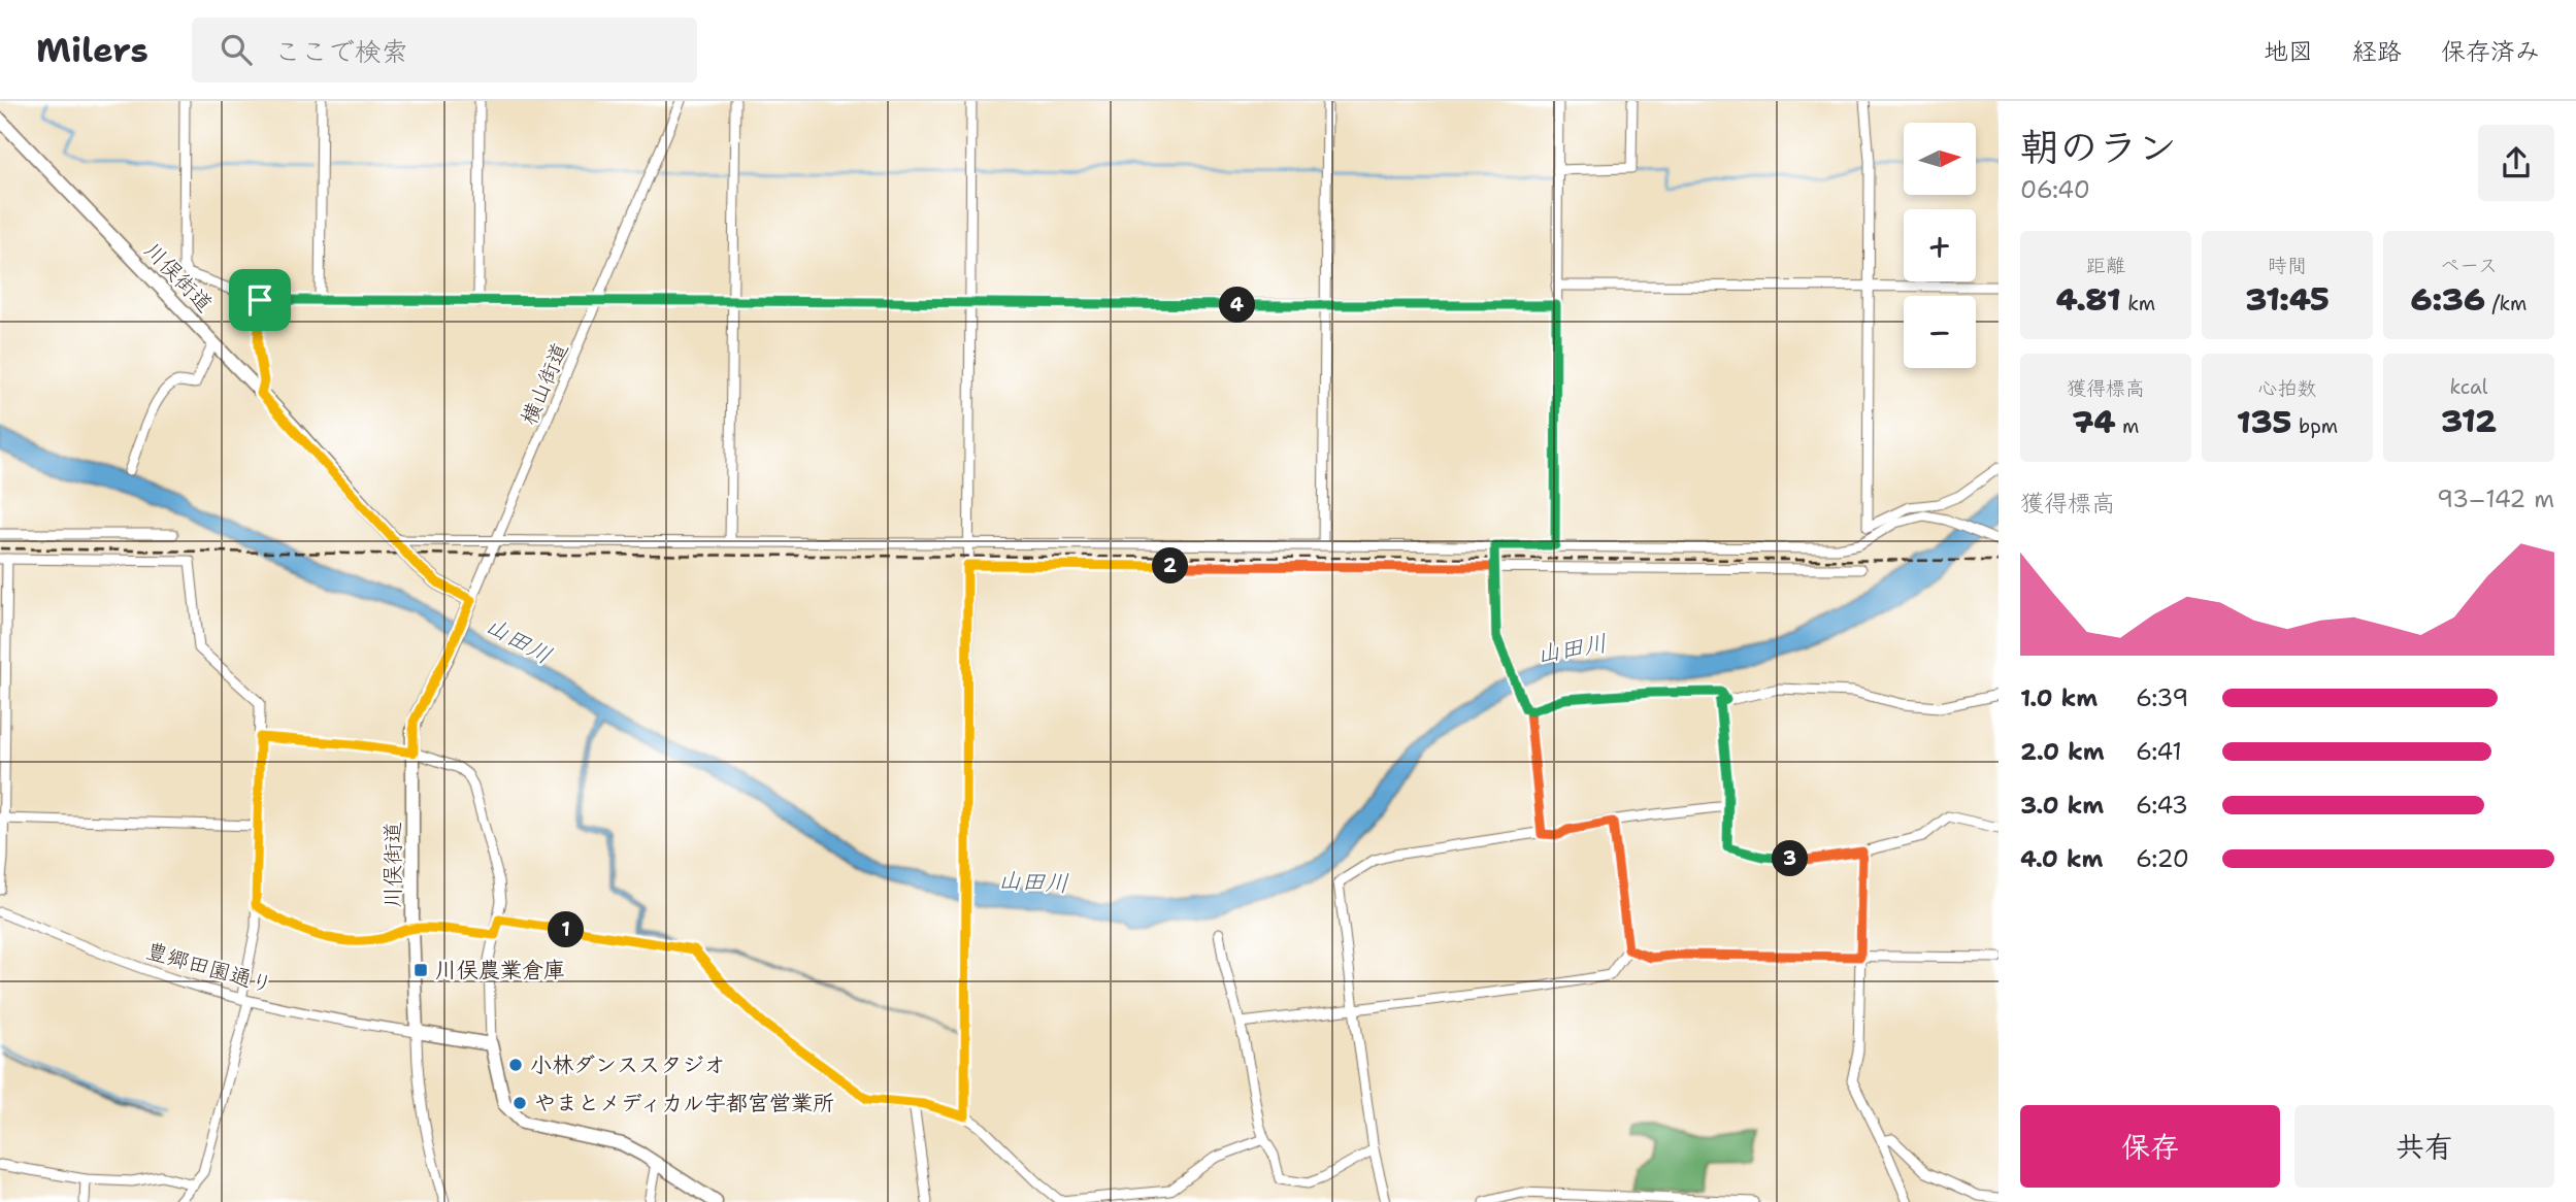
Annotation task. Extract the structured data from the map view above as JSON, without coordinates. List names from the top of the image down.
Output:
{
  "streets": {
    "main road": ["川俣街道"],
    "street": ["横山街道", "豊郷田園通り"]
  },
  "crossings": [
    ["川俣街道", "横山街道"],
    ["川俣街道", "豊郷田園通り"]
  ],
  "water": ["山田川"],
  "places": {
    "transit": ["川俣農業倉庫"],
    "other": ["小林ダンススタジオ", "やまとメディカル宇都宮営業所"]
  },
  "north": "right",
  "page": {
    "header": "Milers",
    "search": "ここで検索",
    "nav": ["地図", "経路", "保存済み"],
    "heading": ["朝のラン", "06:40"],
    "map_buttons": ["+", "−"],
    "stats": [
      ["距離", "4.81 km"],
      ["時間", "31:45"],
      ["ペース", "6:36 /km"],
      ["獲得標高", "74 m"],
      ["心拍数", "135 bpm"],
      ["kcal", "312"]
    ],
    "pins": [
      "4",
      "2",
      "3",
      "1"
    ],
    "chart": ["獲得標高", "93–142 m"],
    "list": [
      {
        "name": "1.0 km",
        "note": "6:39"
      },
      {
        "name": "2.0 km",
        "note": "6:41"
      },
      {
        "name": "3.0 km",
        "note": "6:43"
      },
      {
        "name": "4.0 km",
        "note": "6:20"
      }
    ],
    "buttons": ["保存", "共有"]
  }
}
